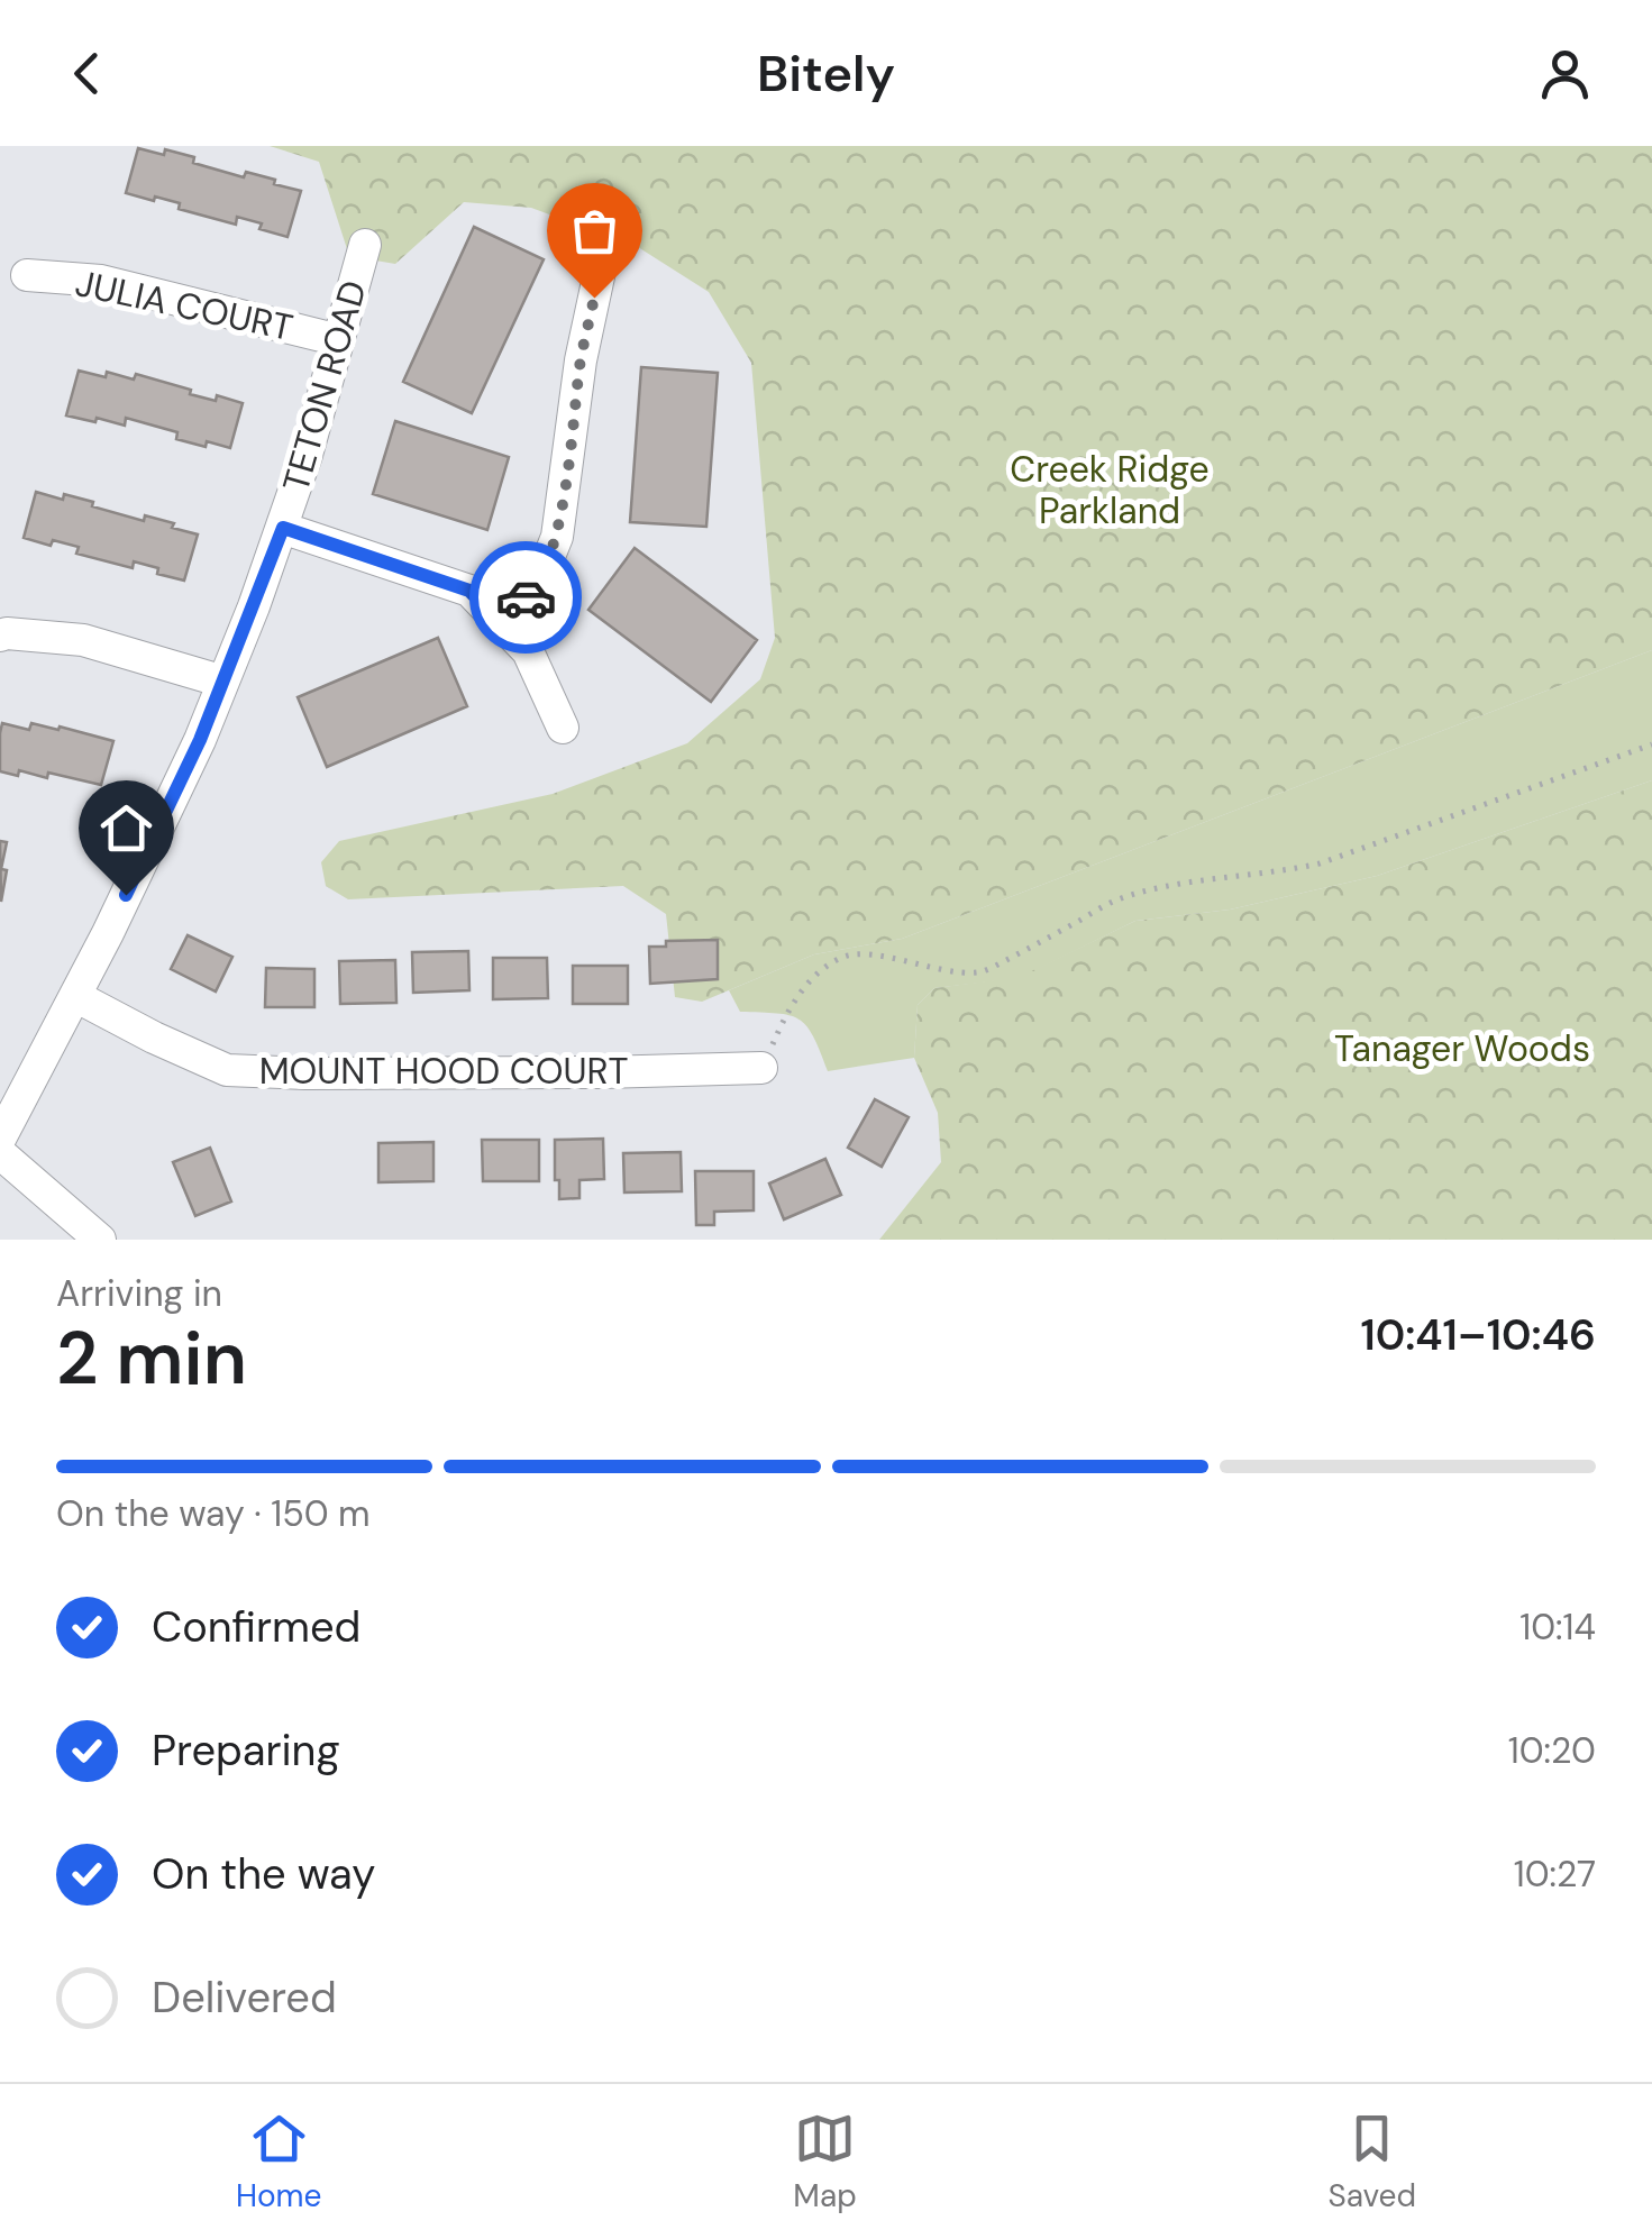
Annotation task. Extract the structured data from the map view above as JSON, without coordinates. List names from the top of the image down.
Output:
{
  "streets": {
    "street": ["JULIA COURT", "TETON ROAD", "MOUNT HOOD COURT"]
  },
  "crossings": [
    ["JULIA COURT", "TETON ROAD"],
    ["TETON ROAD", "MOUNT HOOD COURT"]
  ],
  "parks": ["Creek Ridge Parkland", "Tanager Woods"],
  "page": {
    "header": "Bitely",
    "heading": ["2 min", "Arriving in", "10:41–10:46"],
    "bar": "On the way · 150 m",
    "list": [
      ["Confirmed", "10:14"],
      ["Preparing", "10:20"],
      ["On the way", "10:27"],
      "Delivered"
    ],
    "tabs": ["Home", "Map", "Saved"]
  }
}
